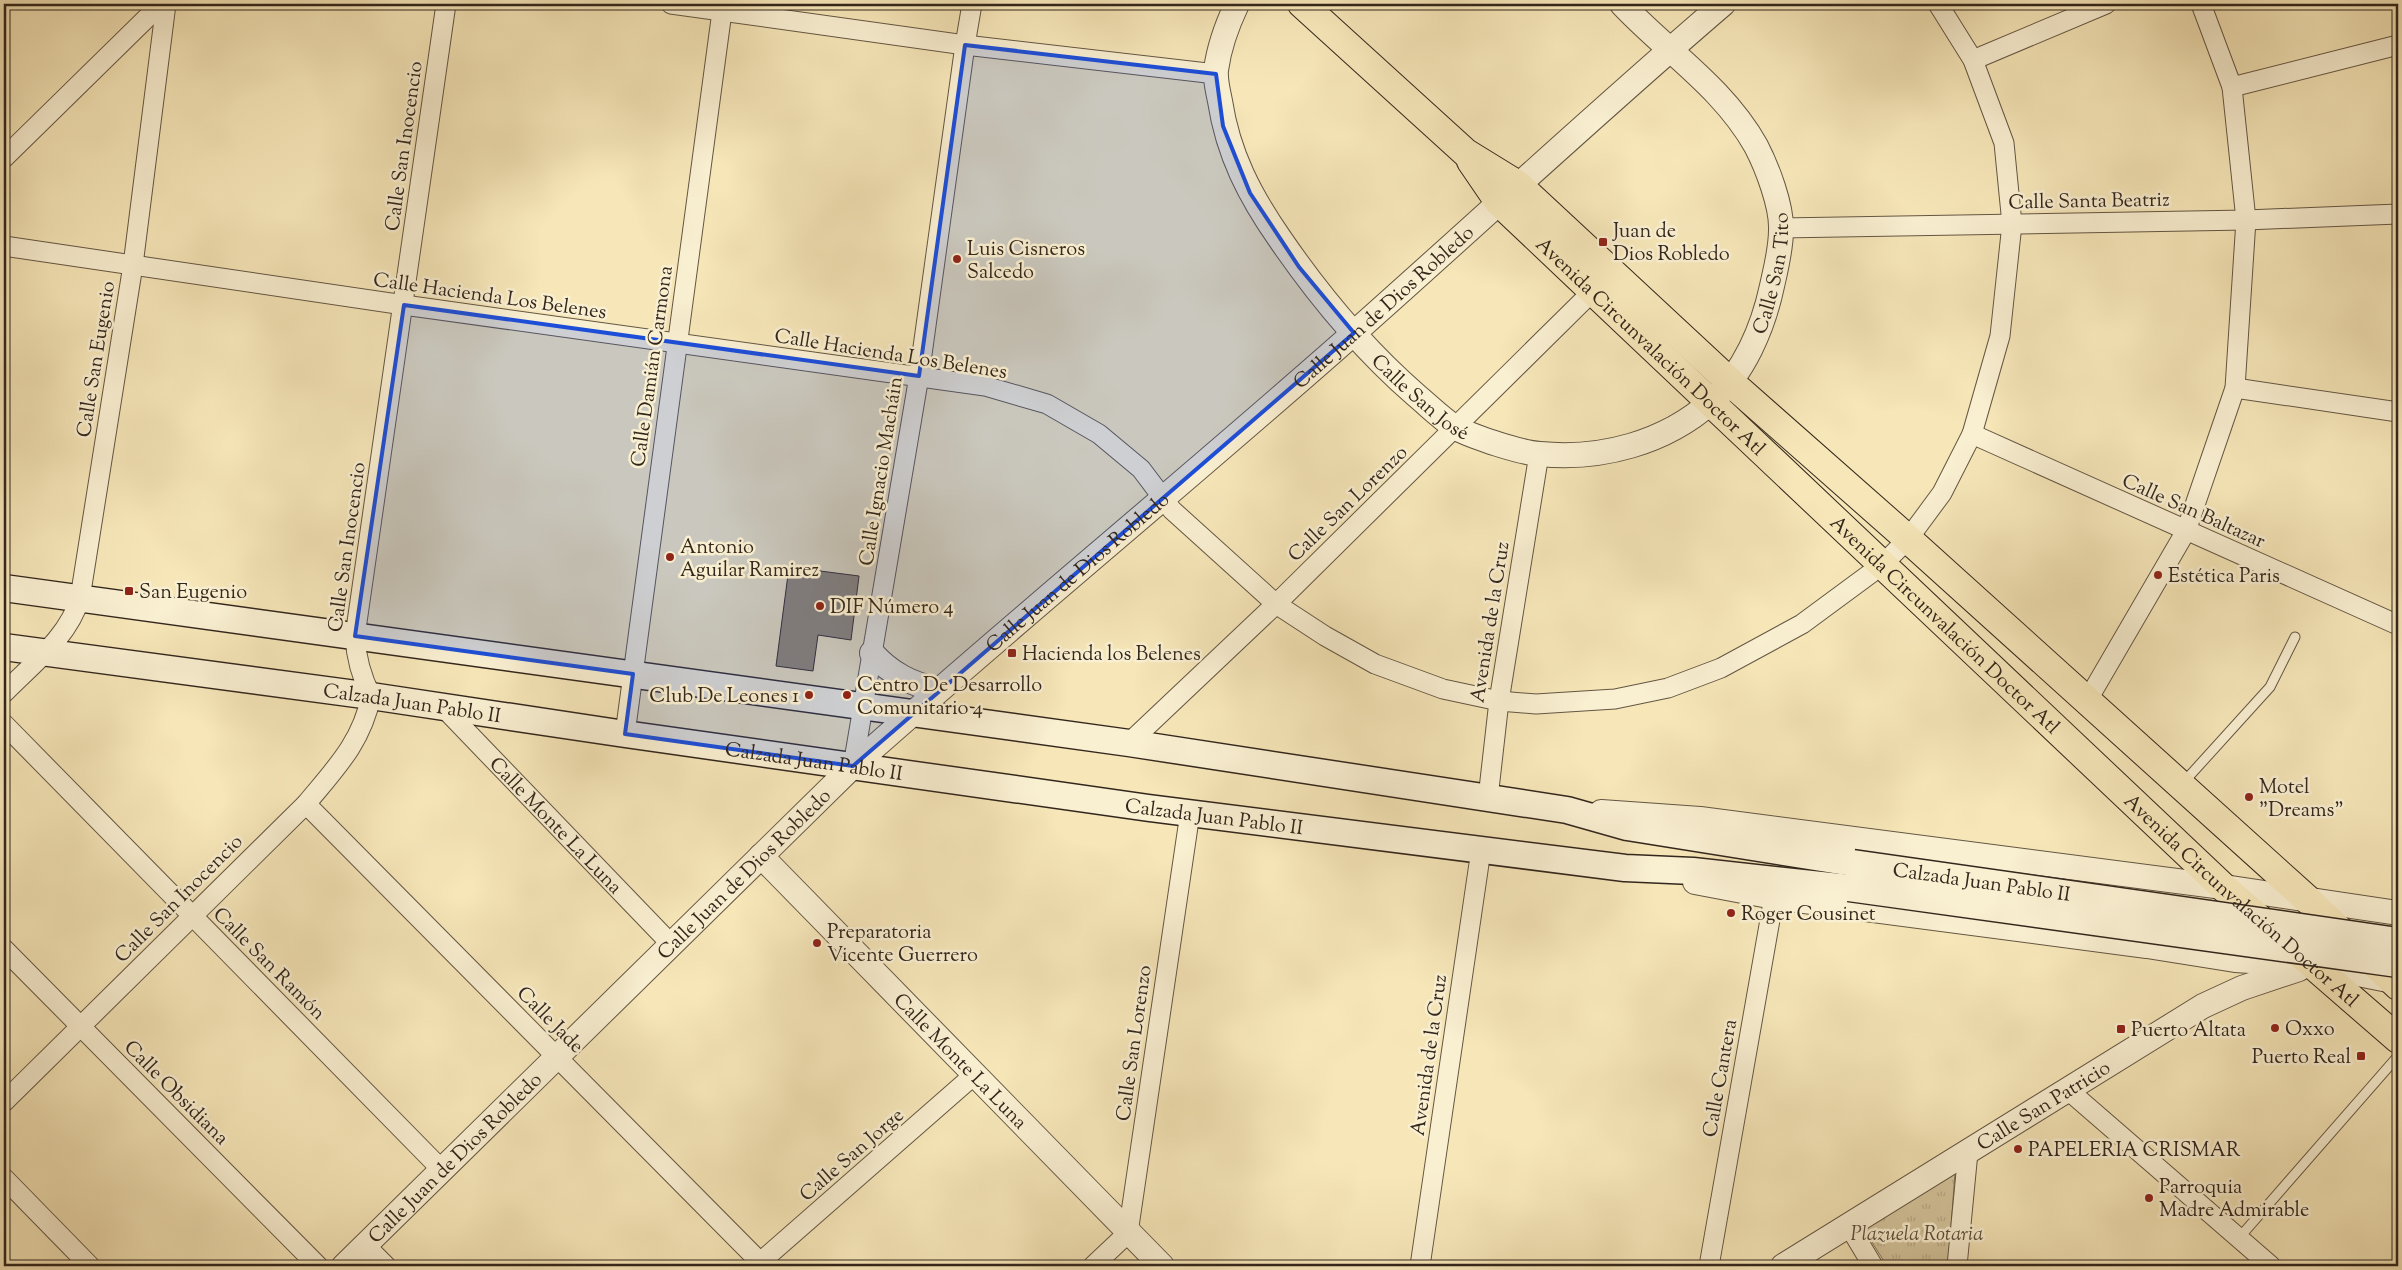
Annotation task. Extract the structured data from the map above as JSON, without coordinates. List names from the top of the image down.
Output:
{
  "streets": {
    "main road": ["Avenida Circunvalación Doctor Atl", "Calzada Juan Pablo II"],
    "street": [
      "Calle San Inocencio",
      "Calle Santa Beatriz",
      "Calle San Tito",
      "Calle Hacienda Los Belenes",
      "Calle Juan de Dios Robledo",
      "Calle San Eugenio",
      "Calle Damián Carmona",
      "Calle San José",
      "Calle Ignacio Macháin",
      "Calle San Lorenzo",
      "Calle San Baltazar",
      "Avenida de la Cruz",
      "Calle Monte La Luna",
      "Calle San Ramón",
      "Calle Jade",
      "Calle Cantera",
      "Calle Obsidiana",
      "Calle San Patricio",
      "Calle San Jorge"
    ]
  },
  "crossings": [
    ["Calle San Inocencio", "Calle Hacienda Los Belenes"],
    ["Calle San Inocencio", "Calzada Juan Pablo II"],
    ["Calle San Inocencio", "Calle San Ramón"],
    ["Calle San Inocencio", "Calle Jade"],
    ["Calle San Inocencio", "Calle Obsidiana"],
    ["Calle Santa Beatriz", "Calle San Tito"],
    ["Calle Santa Beatriz", "Calle Hacienda Los Belenes"],
    ["Calle San Tito", "Calle Juan de Dios Robledo"],
    ["Calle San Tito", "Avenida Circunvalación Doctor Atl"],
    ["Calle San Tito", "Calle San José"],
    ["Calle Hacienda Los Belenes", "Calle Juan de Dios Robledo"],
    ["Calle Hacienda Los Belenes", "Avenida Circunvalación Doctor Atl"],
    ["Calle Hacienda Los Belenes", "Calle San Eugenio"],
    ["Calle Hacienda Los Belenes", "Calle Damián Carmona"],
    ["Calle Hacienda Los Belenes", "Calle Ignacio Macháin"],
    ["Calle Hacienda Los Belenes", "Calle San Lorenzo"],
    ["Calle Hacienda Los Belenes", "Calle San Baltazar"],
    ["Calle Hacienda Los Belenes", "Avenida de la Cruz"],
    ["Calle Juan de Dios Robledo", "Avenida Circunvalación Doctor Atl"],
    ["Calle Juan de Dios Robledo", "Calle San José"],
    ["Calle Juan de Dios Robledo", "Calle Ignacio Macháin"],
    ["Calle Juan de Dios Robledo", "Calzada Juan Pablo II"],
    ["Calle Juan de Dios Robledo", "Calle Monte La Luna"],
    ["Calle Juan de Dios Robledo", "Calle San Ramón"],
    ["Calle Juan de Dios Robledo", "Calle Jade"],
    ["Avenida Circunvalación Doctor Atl", "Calle San José"],
    ["Avenida Circunvalación Doctor Atl", "Calle San Lorenzo"],
    ["Avenida Circunvalación Doctor Atl", "Calzada Juan Pablo II"],
    ["Avenida Circunvalación Doctor Atl", "Calle San Patricio"],
    ["Calle San Eugenio", "Calzada Juan Pablo II"],
    ["Calle Damián Carmona", "Calzada Juan Pablo II"],
    ["Calle San José", "Calle San Lorenzo"],
    ["Calle San José", "Avenida de la Cruz"],
    ["Calle Ignacio Macháin", "Calzada Juan Pablo II"],
    ["Calle San Lorenzo", "Calzada Juan Pablo II"],
    ["Calle San Lorenzo", "Calle Monte La Luna"],
    ["Avenida de la Cruz", "Calzada Juan Pablo II"],
    ["Calzada Juan Pablo II", "Calle Monte La Luna"],
    ["Calzada Juan Pablo II", "Calle Cantera"],
    ["Calzada Juan Pablo II", "Calle San Patricio"],
    ["Calle Monte La Luna", "Calle San Jorge"],
    ["Calle Jade", "Calle San Jorge"]
  ],
  "parks": ["Plazuela Rotaria"],
  "places": {
    "transit": [
      "Juan de Dios Robledo",
      "San Eugenio",
      "Hacienda los Belenes",
      "Puerto Altata",
      "Puerto Real"
    ],
    "other": [
      "Luis Cisneros Salcedo",
      "Antonio Aguilar Ramirez",
      "Estética Paris",
      "DIF Número 4",
      "Club De Leones 1",
      "Centro De Desarrollo Comunitario 4",
      "Motel \"Dreams\"",
      "Roger Cousinet",
      "Preparatoria Vicente Guerrero",
      "Oxxo",
      "PAPELERIA CRISMAR",
      "Parroquia Madre Admirable"
    ]
  }
}
